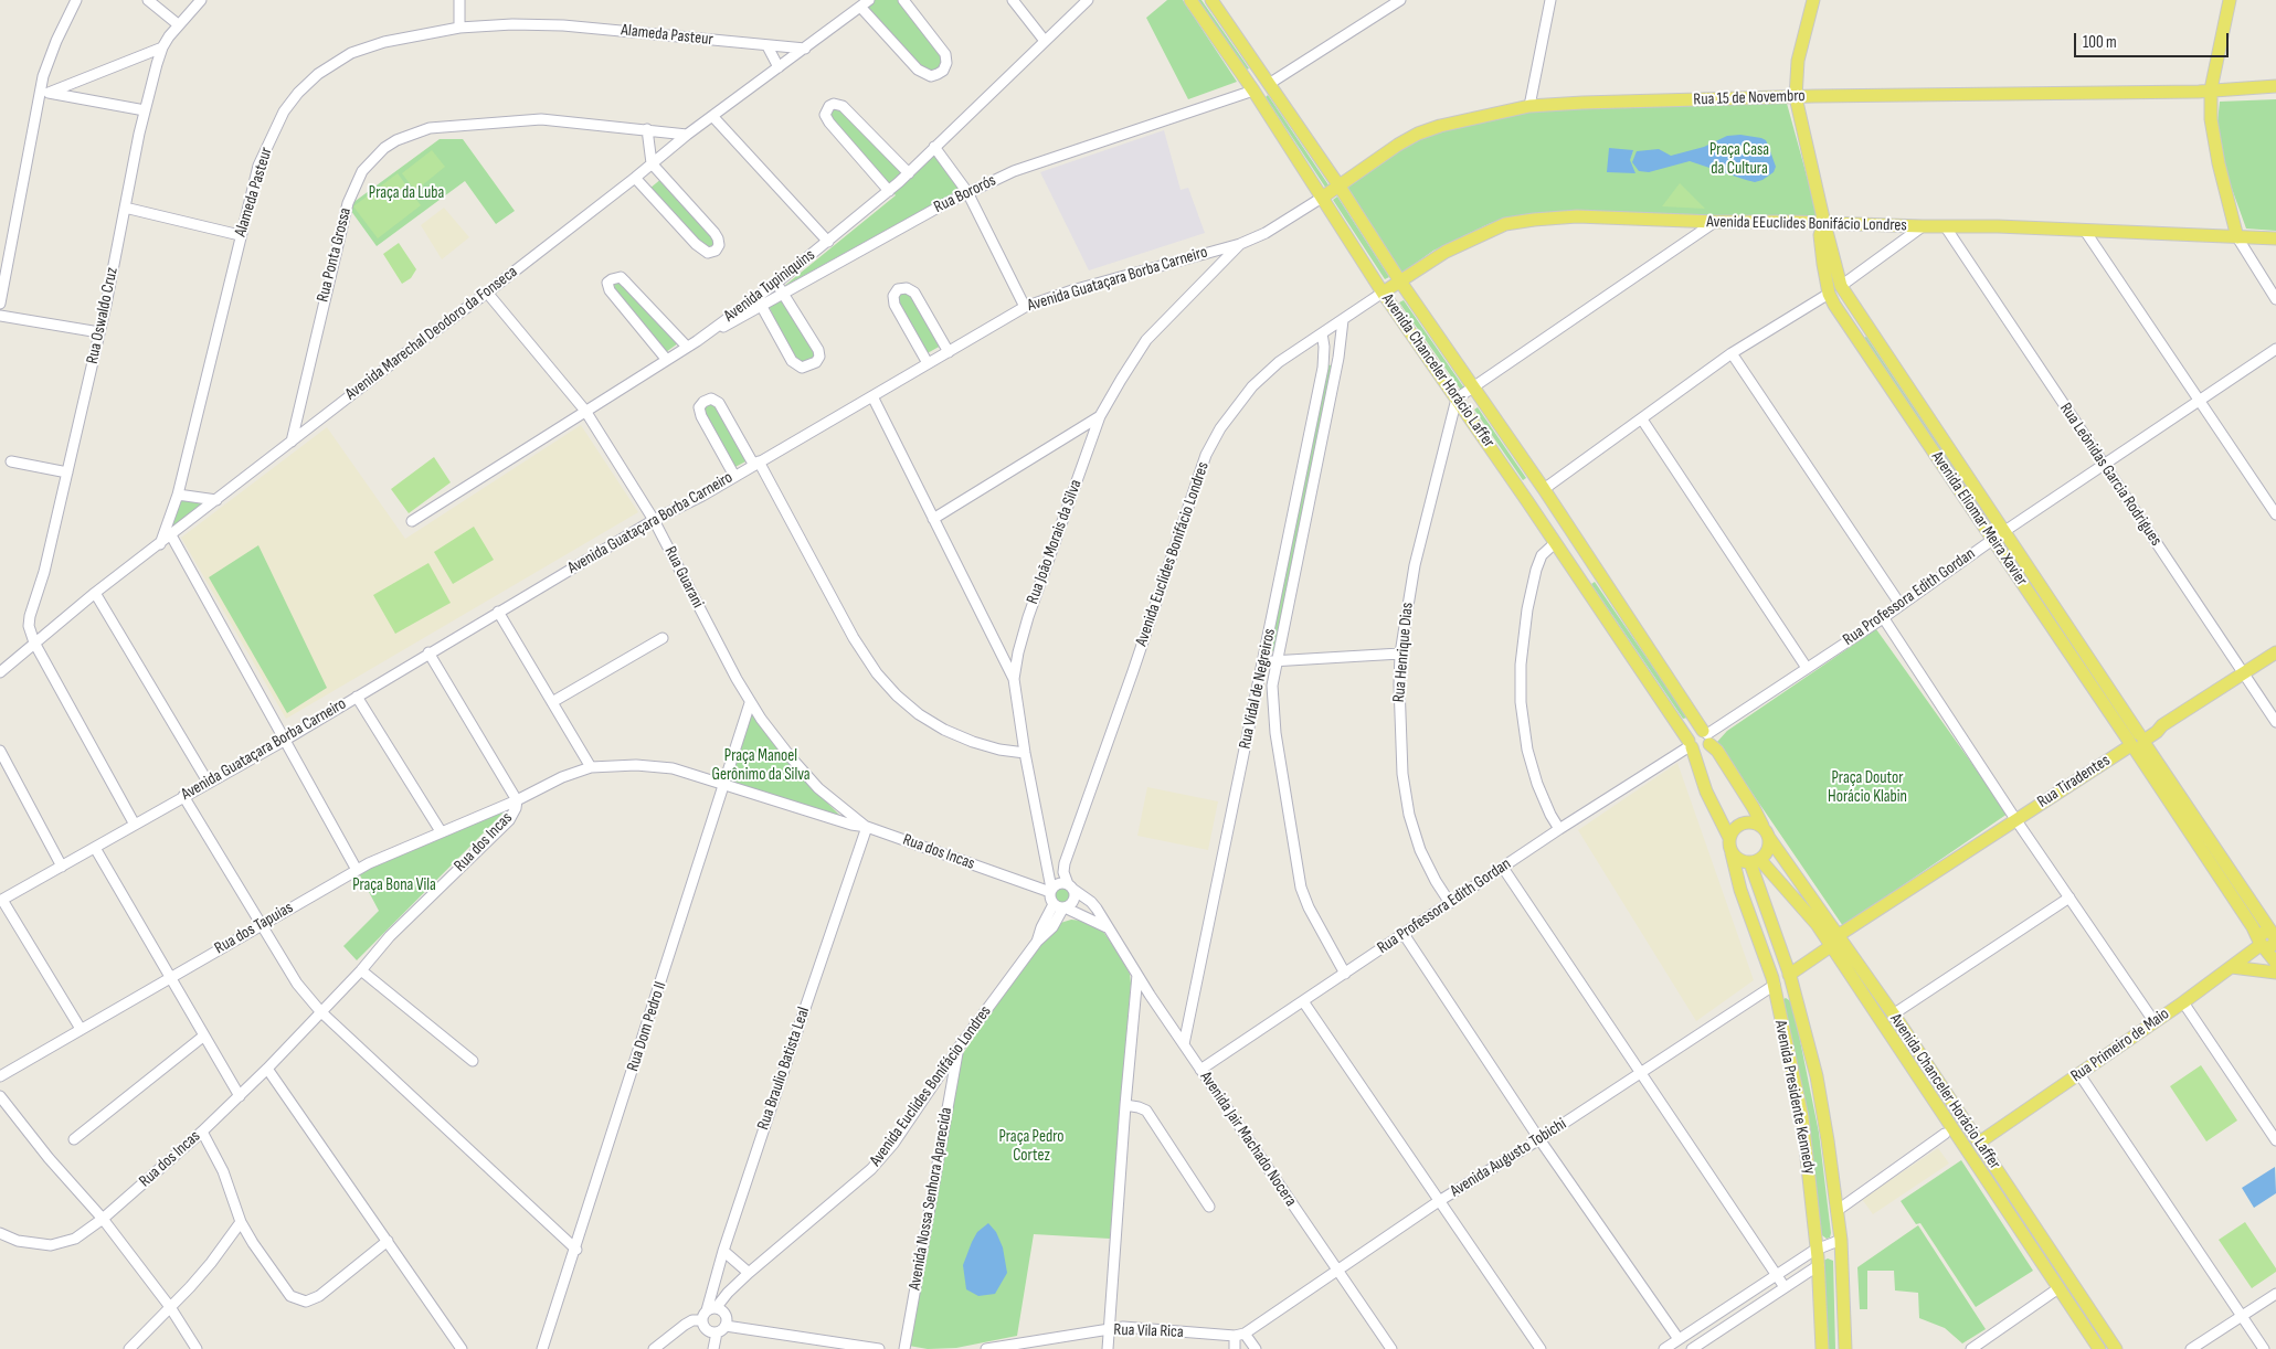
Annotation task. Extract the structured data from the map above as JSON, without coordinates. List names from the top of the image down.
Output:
{
  "streets": {
    "main road": [
      "Rua 15 de Novembro",
      "Avenida EEuclides Bonifácio Londres",
      "Avenida Chanceler Horácio Laffer",
      "Avenida Eliomar Meira Xavier",
      "Rua Tiradentes",
      "Rua Primeiro de Maio",
      "Avenida Presidente Kennedy"
    ],
    "street": [
      "Alameda Pasteur",
      "Rua Bororós",
      "Rua Ponta Grossa",
      "Avenida Guataçara Borba Carneiro",
      "Avenida Tupiniquins",
      "Rua Oswaldo Cruz",
      "Avenida Marechal Deodoro da Fonseca",
      "Rua Leônidas Garcia Rodrigues",
      "Rua João Morais da Silva",
      "Avenida Euclides Bonifácio Londres",
      "Rua Guarani",
      "Rua Professora Edith Gordan",
      "Rua Henrique Dias",
      "Rua Vidal de Negreiros",
      "Rua dos Incas",
      "Rua dos Tapuias",
      "Rua Dom Pedro II",
      "Rua Braulio Batista Leal",
      "Avenida Jair Machado Nocera",
      "Avenida Augusto Tobichi",
      "Avenida Nossa Senhora Aparecida",
      "Rua Vila Rica"
    ]
  },
  "crossings": [
    ["Alameda Pasteur", "Avenida Marechal Deodoro da Fonseca"],
    ["Rua 15 de Novembro", "Avenida Guataçara Borba Carneiro"],
    ["Rua 15 de Novembro", "Avenida Chanceler Horácio Laffer"],
    ["Rua 15 de Novembro", "Avenida Eliomar Meira Xavier"],
    ["Rua Bororós", "Avenida Tupiniquins"],
    ["Rua Bororós", "Avenida Chanceler Horácio Laffer"],
    ["Avenida EEuclides Bonifácio Londres", "Avenida Chanceler Horácio Laffer"],
    ["Avenida EEuclides Bonifácio Londres", "Rua Leônidas Garcia Rodrigues"],
    ["Avenida EEuclides Bonifácio Londres", "Avenida Eliomar Meira Xavier"],
    ["Avenida EEuclides Bonifácio Londres", "Avenida Euclides Bonifácio Londres"],
    ["Rua Ponta Grossa", "Avenida Marechal Deodoro da Fonseca"],
    ["Avenida Guataçara Borba Carneiro", "Rua Oswaldo Cruz"],
    ["Avenida Guataçara Borba Carneiro", "Avenida Chanceler Horácio Laffer"],
    ["Avenida Guataçara Borba Carneiro", "Rua João Morais da Silva"],
    ["Avenida Guataçara Borba Carneiro", "Rua Guarani"],
    ["Avenida Tupiniquins", "Rua Guarani"],
    ["Rua Oswaldo Cruz", "Avenida Marechal Deodoro da Fonseca"],
    ["Avenida Marechal Deodoro da Fonseca", "Rua Guarani"],
    ["Avenida Chanceler Horácio Laffer", "Avenida Euclides Bonifácio Londres"],
    ["Avenida Chanceler Horácio Laffer", "Rua Professora Edith Gordan"],
    ["Avenida Chanceler Horácio Laffer", "Rua Henrique Dias"],
    ["Avenida Chanceler Horácio Laffer", "Rua Primeiro de Maio"],
    ["Avenida Chanceler Horácio Laffer", "Avenida Presidente Kennedy"],
    ["Rua Leônidas Garcia Rodrigues", "Rua Professora Edith Gordan"],
    ["Rua Leônidas Garcia Rodrigues", "Rua Tiradentes"],
    ["Avenida Eliomar Meira Xavier", "Rua Professora Edith Gordan"],
    ["Avenida Eliomar Meira Xavier", "Rua Tiradentes"],
    ["Avenida Eliomar Meira Xavier", "Rua Primeiro de Maio"],
    ["Rua João Morais da Silva", "Avenida Euclides Bonifácio Londres"],
    ["Rua João Morais da Silva", "Rua dos Incas"],
    ["Rua João Morais da Silva", "Avenida Jair Machado Nocera"],
    ["Avenida Euclides Bonifácio Londres", "Rua Vidal de Negreiros"],
    ["Avenida Euclides Bonifácio Londres", "Rua dos Incas"],
    ["Avenida Euclides Bonifácio Londres", "Rua Braulio Batista Leal"],
    ["Avenida Euclides Bonifácio Londres", "Avenida Jair Machado Nocera"],
    ["Avenida Euclides Bonifácio Londres", "Avenida Nossa Senhora Aparecida"],
    ["Rua Guarani", "Rua dos Incas"],
    ["Rua Guarani", "Rua Dom Pedro II"],
    ["Rua Guarani", "Rua Braulio Batista Leal"],
    ["Rua Professora Edith Gordan", "Rua Henrique Dias"],
    ["Rua Professora Edith Gordan", "Rua Vidal de Negreiros"],
    ["Rua Professora Edith Gordan", "Avenida Jair Machado Nocera"],
    ["Rua Vidal de Negreiros", "Avenida Jair Machado Nocera"],
    ["Rua dos Incas", "Rua dos Tapuias"],
    ["Rua dos Incas", "Rua Dom Pedro II"],
    ["Rua dos Incas", "Rua Braulio Batista Leal"],
    ["Rua dos Incas", "Avenida Jair Machado Nocera"],
    ["Avenida Presidente Kennedy", "Avenida Augusto Tobichi"],
    ["Avenida Jair Machado Nocera", "Avenida Augusto Tobichi"],
    ["Avenida Augusto Tobichi", "Rua Vila Rica"]
  ],
  "parks": [
    "Praça Casa da Cultura",
    "Praça da Luba",
    "Praça Manoel Gerônimo da Silva",
    "Praça Doutor Horácio Klabin",
    "Praça Bona Vila",
    "Praça Pedro Cortez"
  ],
  "scale_bar": "100 m"
}
